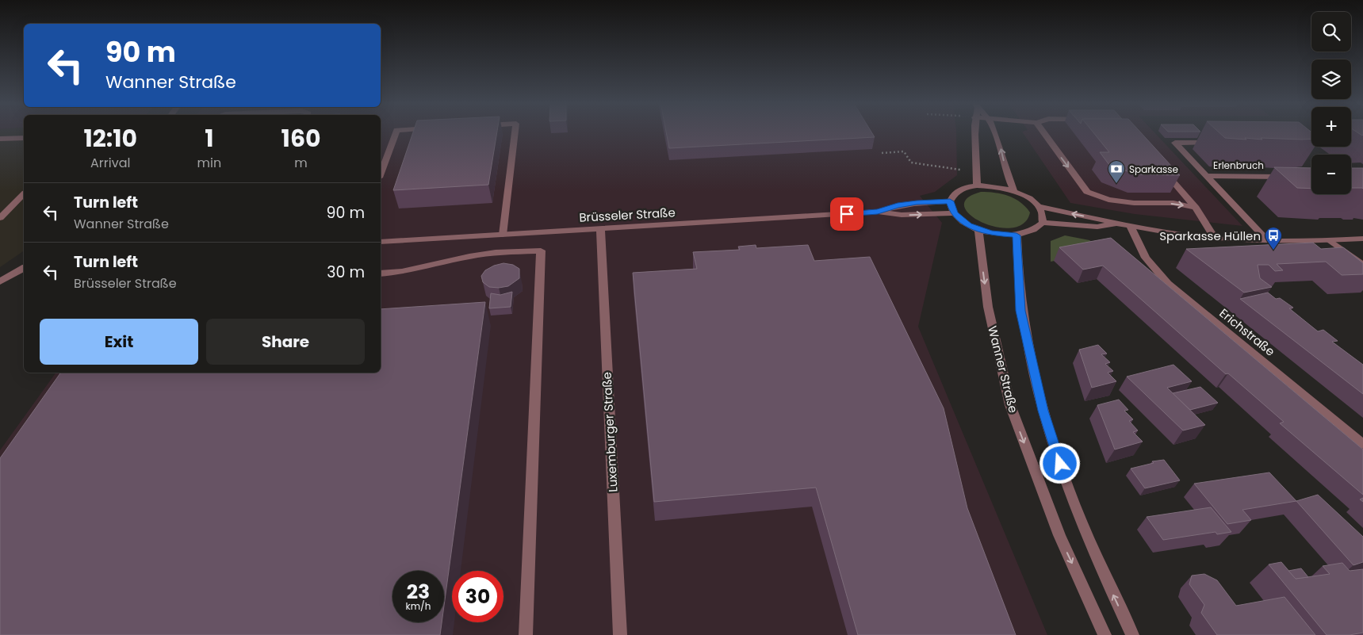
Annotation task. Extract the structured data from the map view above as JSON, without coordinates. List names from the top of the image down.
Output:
{
  "streets": {
    "street": [
      "Erlenbruch",
      "Brüsseler Straße",
      "Erichstraße",
      "Wanner Straße",
      "Luxemburger Straße"
    ]
  },
  "crossings": [
    ["Brüsseler Straße", "Luxemburger Straße"]
  ],
  "places": {
    "bank": ["Sparkasse"],
    "bus stop": ["Sparkasse Hüllen"]
  },
  "page": {
    "map_buttons": ["+", "−"],
    "turn": ["90 m", "Wanner Straße"],
    "eta": [
      "12:10",
      "Arrival",
      "1",
      "min",
      "160",
      "m"
    ],
    "list": [
      {
        "name": "Turn left",
        "note": "Wanner Straße",
        "value": "90 m"
      },
      {
        "name": "Turn left",
        "note": "Brüsseler Straße",
        "value": "30 m"
      }
    ],
    "buttons": ["Exit", "Share"],
    "speed": "23 km/h",
    "limit": "30"
  }
}
